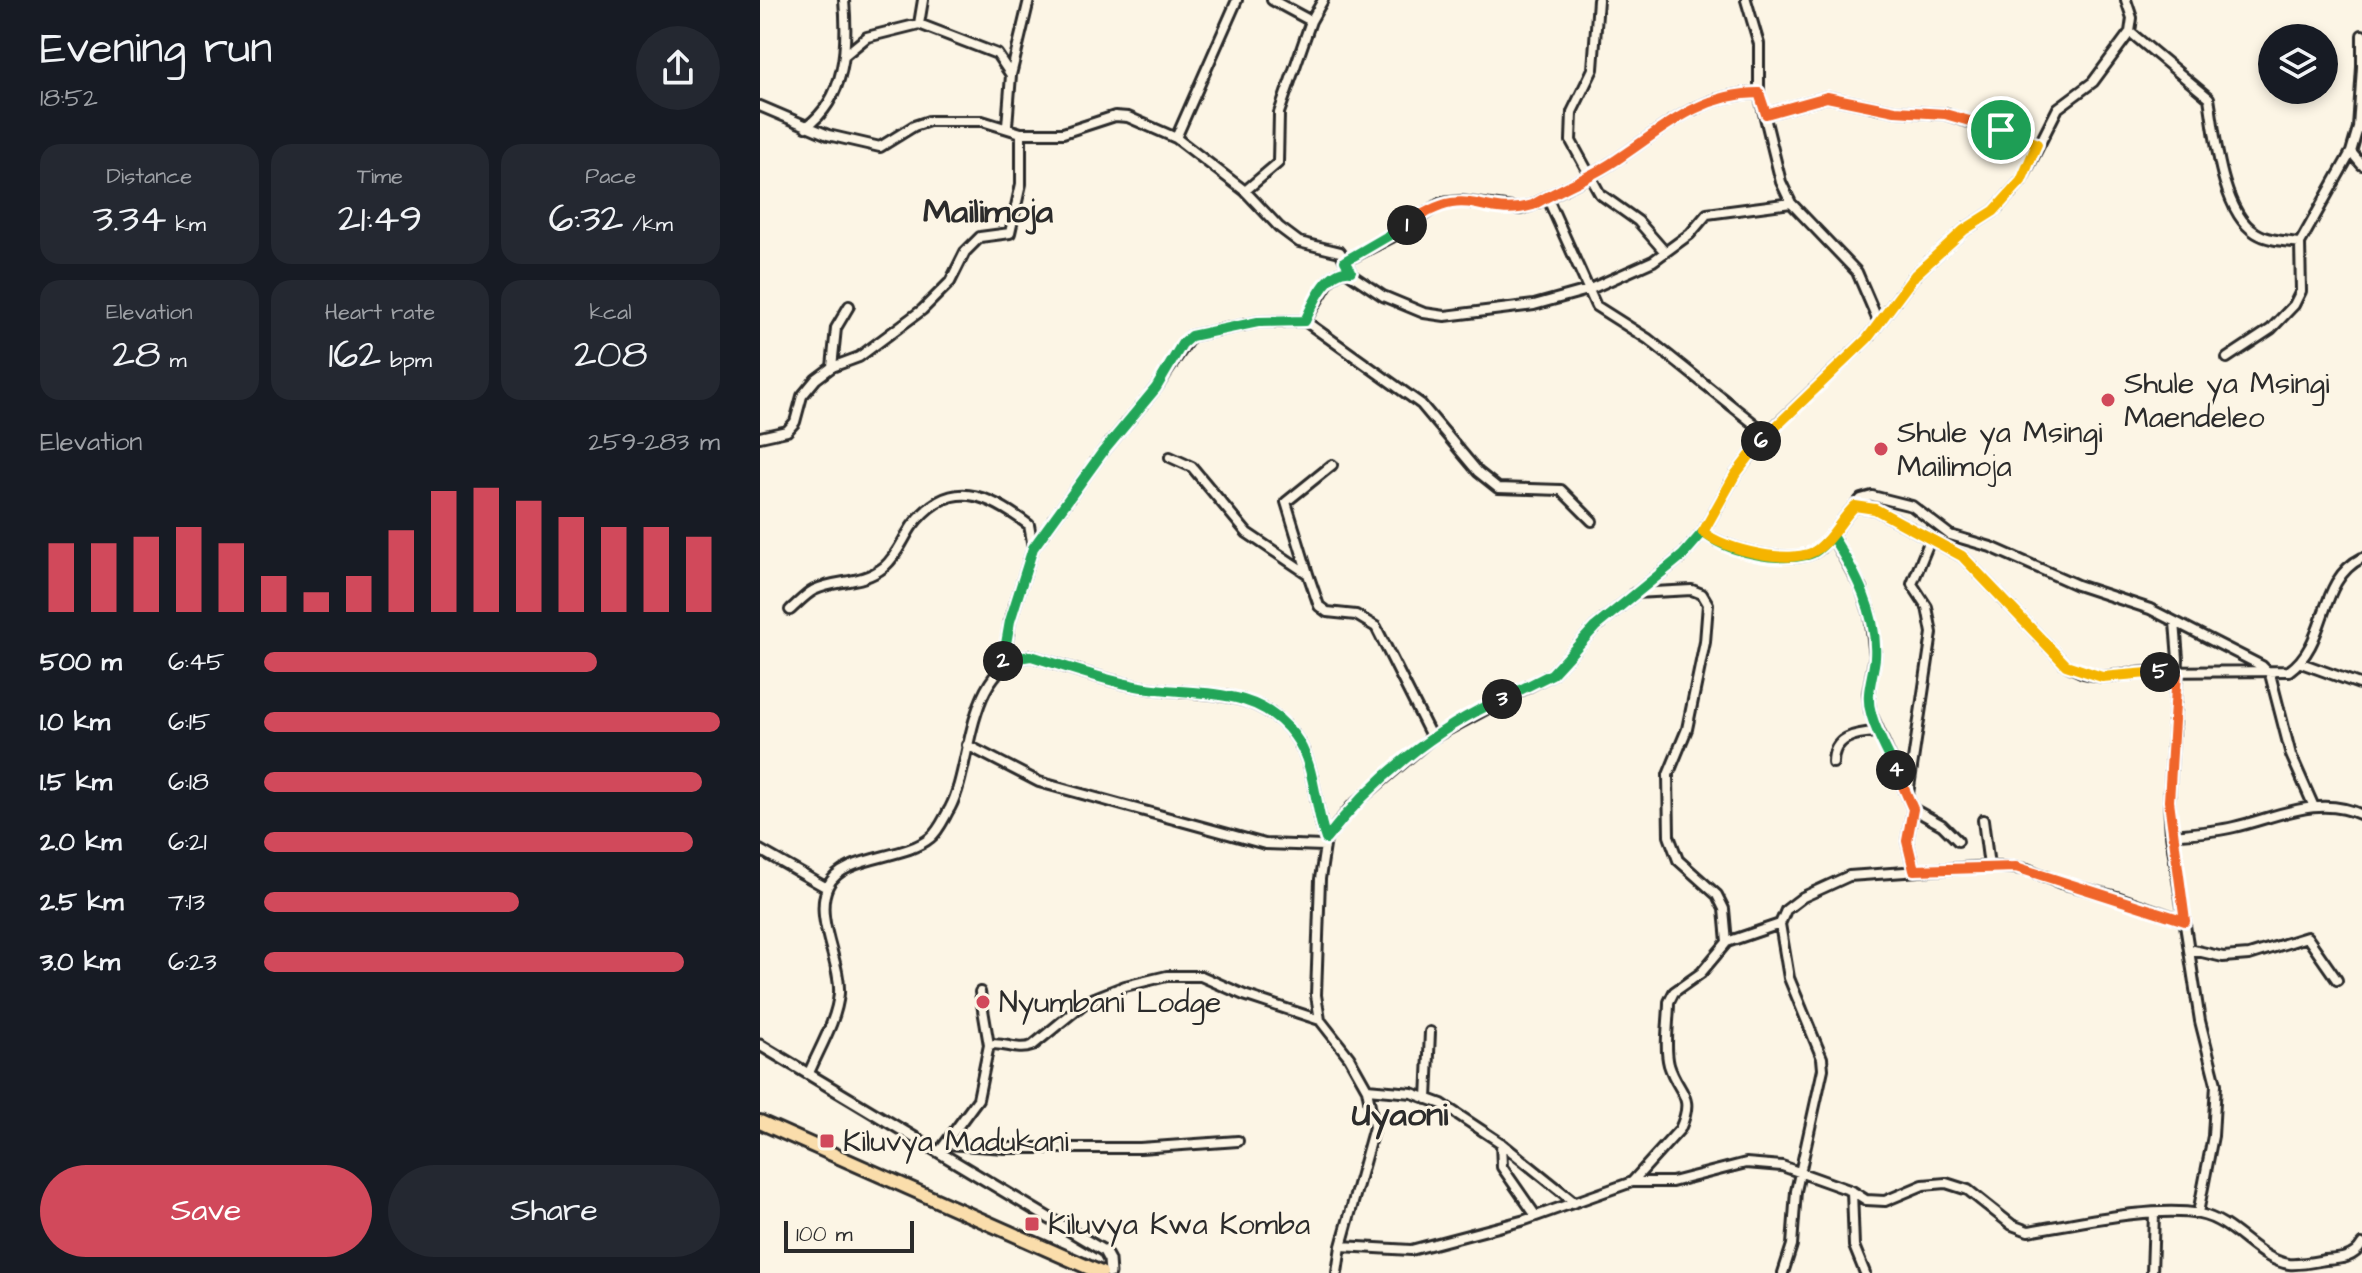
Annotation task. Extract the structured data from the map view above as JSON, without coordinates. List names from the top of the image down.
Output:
{
  "districts": ["Mailimoja", "Uyaoni"],
  "places": {
    "other": ["Shule ya Msingi Maendeleo", "Shule ya Msingi Mailimoja", "Nyumbani Lodge"],
    "transit": ["Kiluvya Madukani", "Kiluvya Kwa Komba"]
  },
  "scale_bar": "100 m",
  "page": {
    "heading": ["Evening run", "18:52"],
    "stats": [
      ["Distance", "3.34 km"],
      ["Time", "21:49"],
      ["Pace", "6:32 /km"],
      ["Elevation", "28 m"],
      ["Heart rate", "162 bpm"],
      ["kcal", "208"]
    ],
    "pins": [
      "1",
      "6",
      "2",
      "5",
      "3",
      "4"
    ],
    "chart": ["Elevation", "259–283 m"],
    "list": [
      {
        "name": "500 m",
        "note": "6:45"
      },
      {
        "name": "1.0 km",
        "note": "6:15"
      },
      {
        "name": "1.5 km",
        "note": "6:18"
      },
      {
        "name": "2.0 km",
        "note": "6:21"
      },
      {
        "name": "2.5 km",
        "note": "7:13"
      },
      {
        "name": "3.0 km",
        "note": "6:23"
      }
    ],
    "buttons": ["Save", "Share"],
    "scale": "100 m"
  }
}
